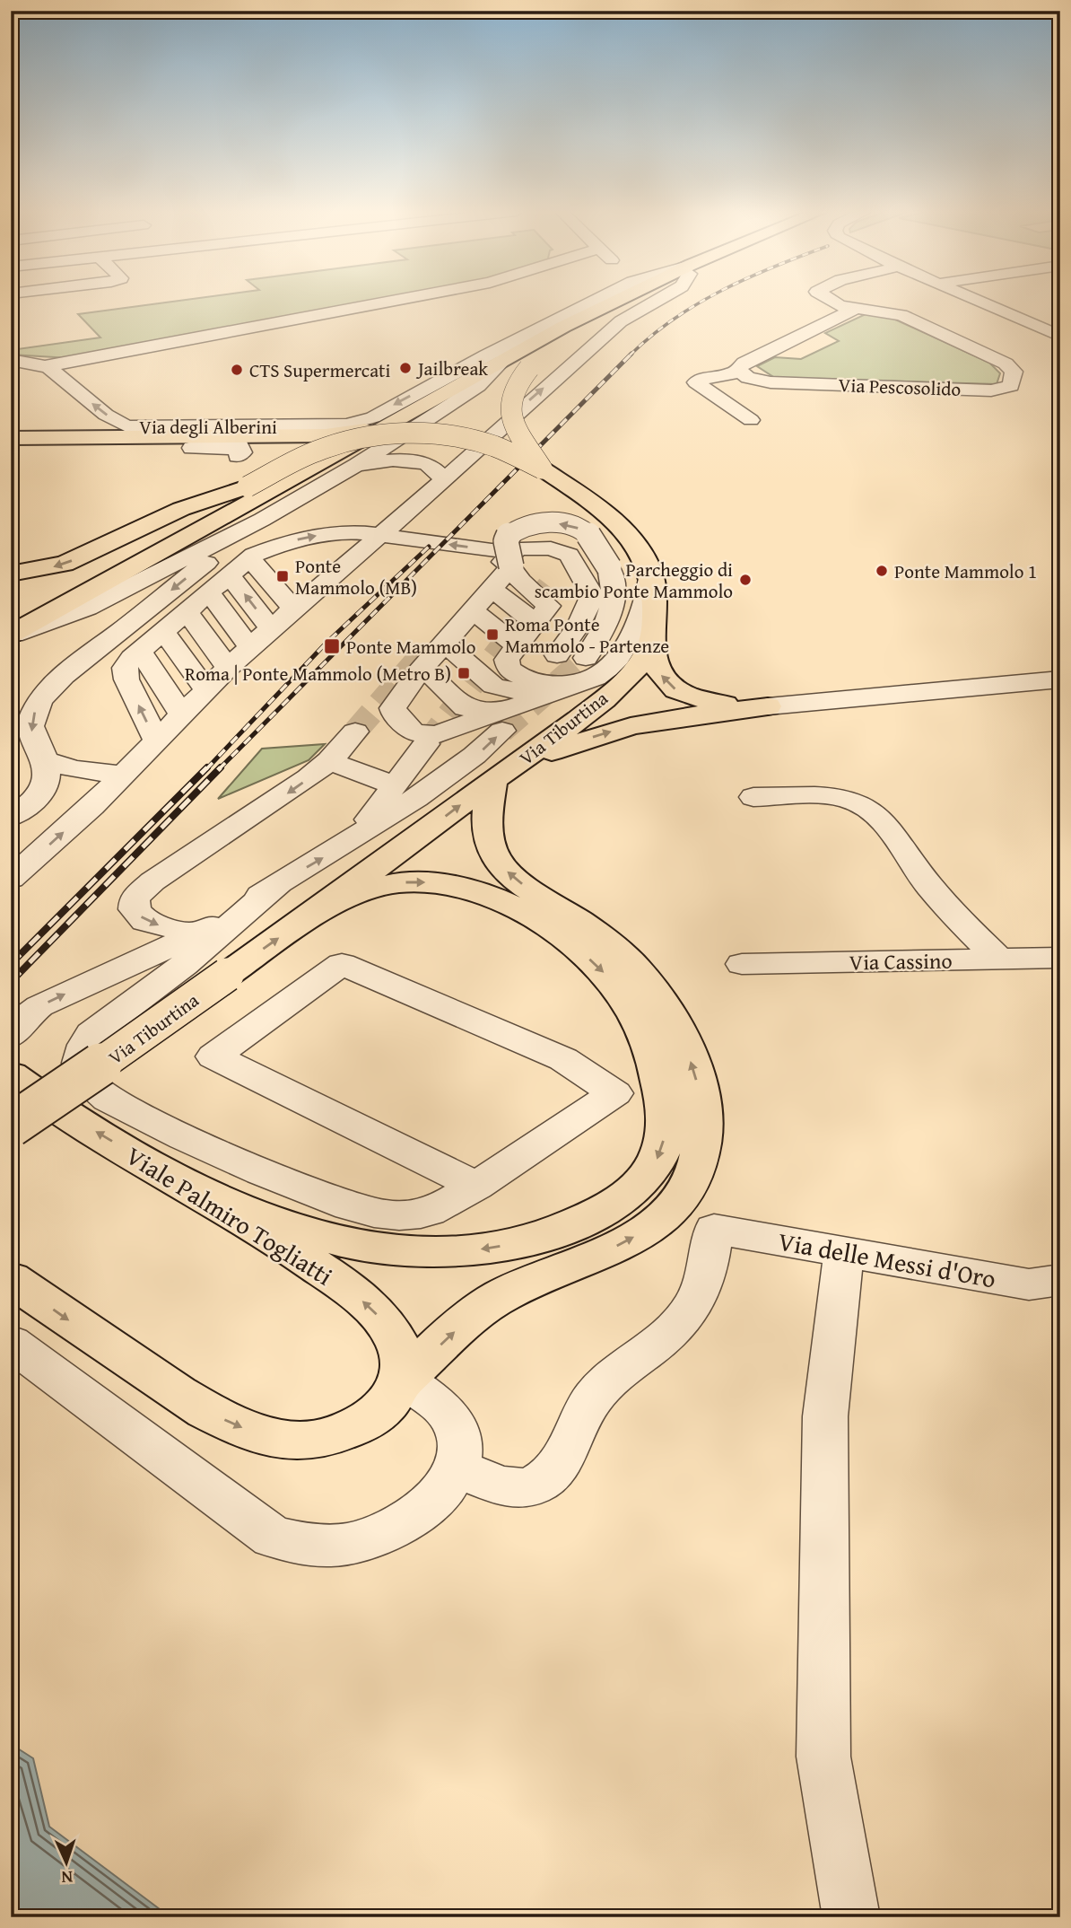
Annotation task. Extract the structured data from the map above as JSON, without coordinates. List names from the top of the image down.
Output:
{
  "streets": {
    "main road": ["Via Tiburtina", "Viale Palmiro Togliatti"],
    "street": [
      "Via Pescosolido",
      "Via degli Alberini",
      "Via Cassino",
      "Via delle Messi d'Oro"
    ]
  },
  "crossings": [
    ["Via degli Alberini", "Via Tiburtina"]
  ],
  "one_way": ["Viale Palmiro Togliatti"],
  "places": {
    "other": [
      "Jailbreak",
      "CTS Supermercati",
      "Ponte Mammolo 1",
      "Parcheggio di scambio Ponte Mammolo"
    ],
    "transit": [
      "Ponte Mammolo (MB)",
      "Roma Ponte Mammolo - Partenze",
      "Ponte Mammolo",
      "Roma | Ponte Mammolo (Metro B)"
    ]
  },
  "north": "bottom"
}
